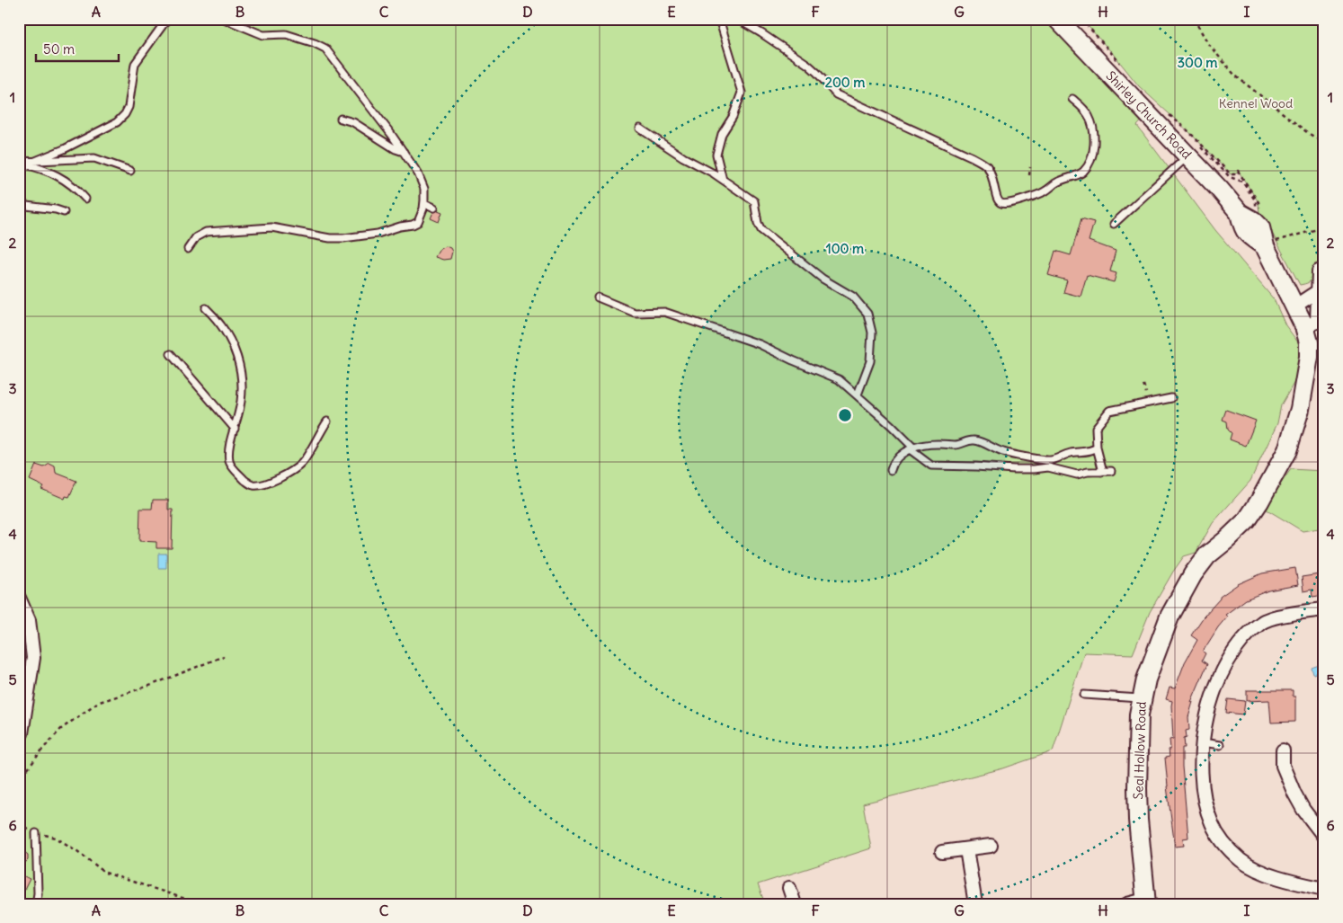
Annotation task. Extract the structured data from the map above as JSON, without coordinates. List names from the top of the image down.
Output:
{
  "streets": {
    "main road": ["Shirley Church Road", "Seal Hollow Road"]
  },
  "parks": ["Kennel Wood"],
  "scale_bar": "50 m",
  "grid": {
    "columns": [
      "A",
      "B",
      "C",
      "D",
      "E",
      "F",
      "G",
      "H",
      "I"
    ],
    "rows": [
      "1",
      "2",
      "3",
      "4",
      "5",
      "6"
    ]
  },
  "rings": ["300 m", "200 m", "100 m"]
}
